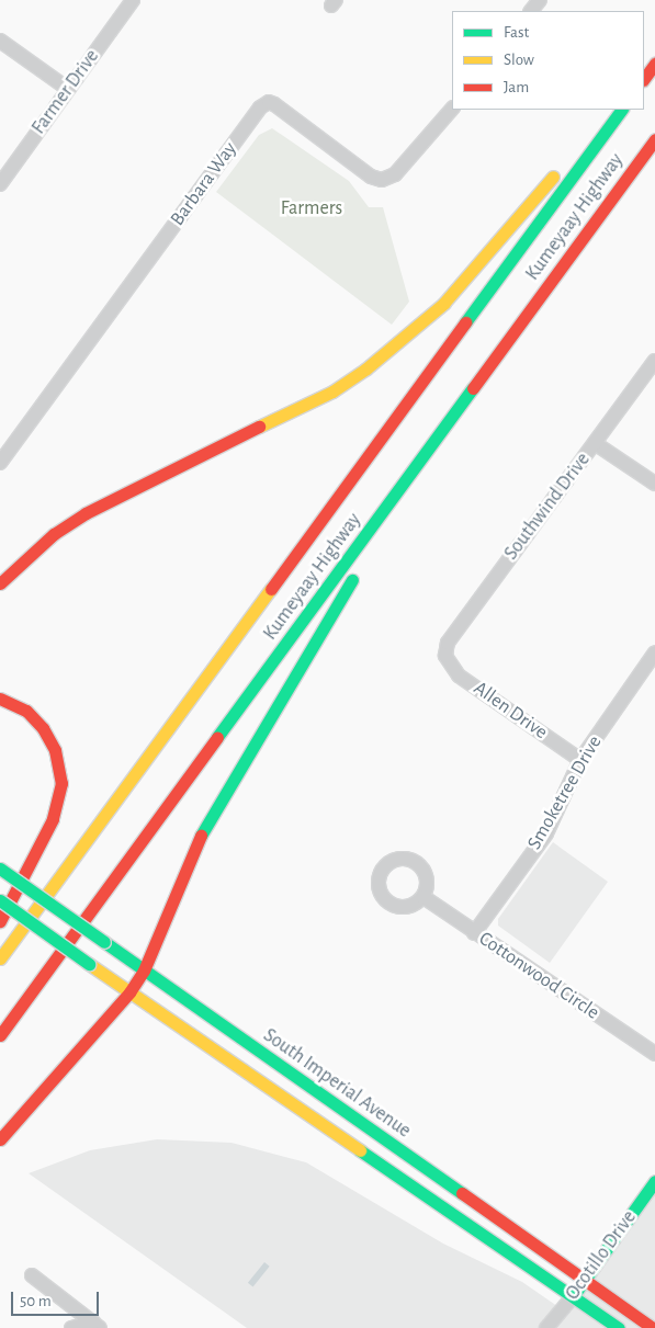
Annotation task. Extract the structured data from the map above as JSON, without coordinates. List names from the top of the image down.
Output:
{
  "streets": {
    "main road": ["Kumeyaay Highway", "South Imperial Avenue", "Ocotillo Drive"],
    "street": [
      "Farmer Drive",
      "Barbara Way",
      "Southwind Drive",
      "Allen Drive",
      "Smoketree Drive",
      "Cottonwood Circle"
    ]
  },
  "crossings": [
    ["Southwind Drive", "Allen Drive"],
    ["Allen Drive", "Smoketree Drive"],
    ["Smoketree Drive", "Cottonwood Circle"],
    ["South Imperial Avenue", "Ocotillo Drive"]
  ],
  "parks": ["Farmers"],
  "legend": ["Fast", "Slow", "Jam"],
  "scale_bar": "50 m"
}
